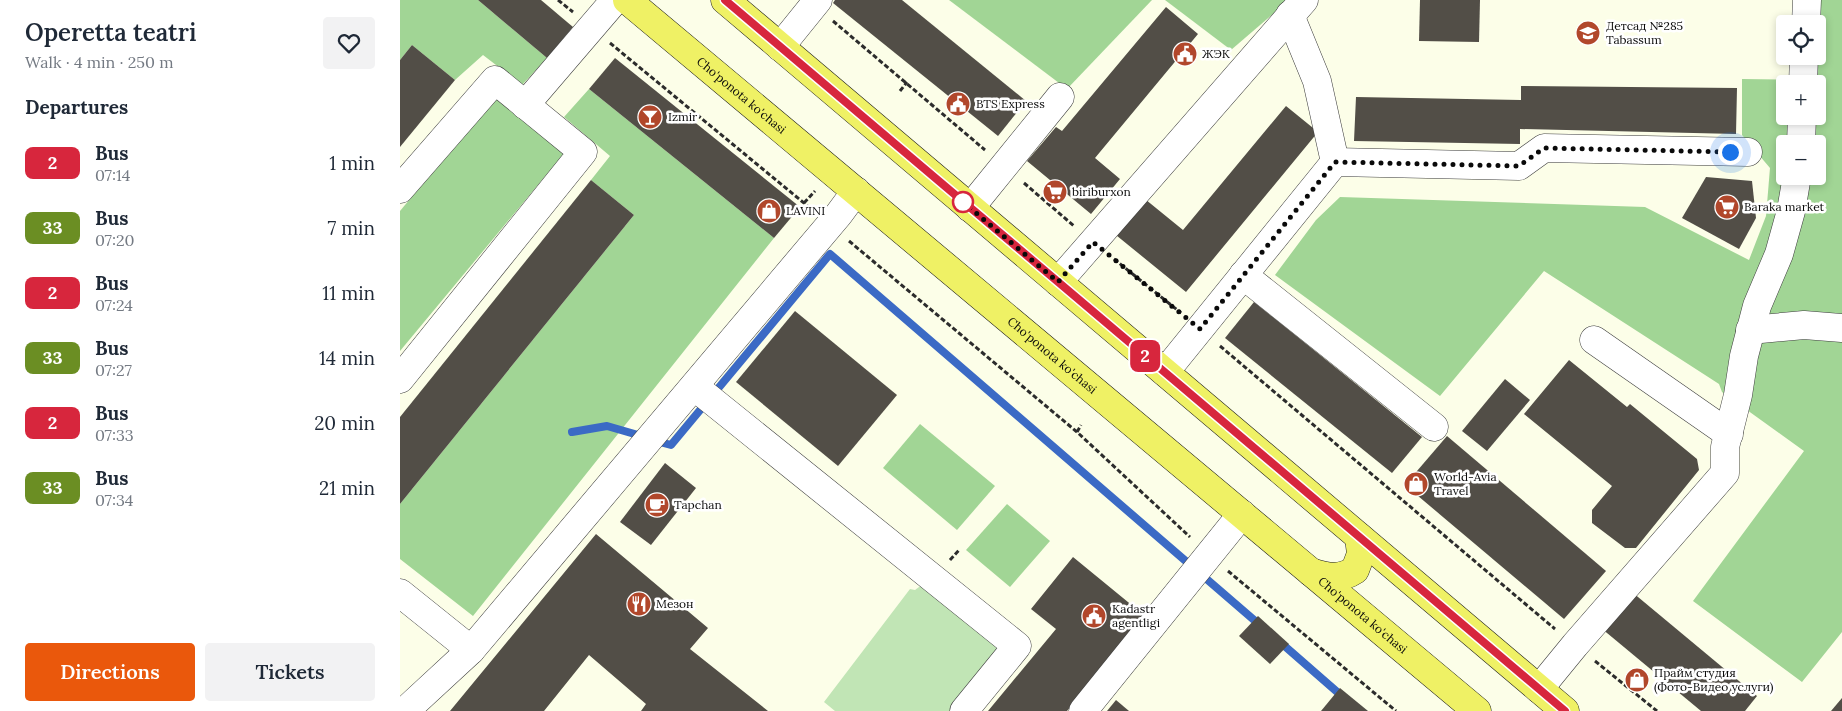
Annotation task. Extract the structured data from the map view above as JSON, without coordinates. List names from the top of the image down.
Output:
{
  "streets": {
    "main road": ["Cho'ponota ko'chasi"]
  },
  "places": {
    "school or university": ["Детсад №285 Tabassum"],
    "public building": ["ЖЭК", "BTS Express", "Kadastr agentligi"],
    "bar": ["Izmir"],
    "supermarket": ["biriburxon", "Baraka market"],
    "shop": ["LAVINI", "World-Avia Travel", "Прайм студия (Фото-Видео услуги)"],
    "cafe": ["Tapchan"],
    "restaurant": ["Мезон"]
  },
  "lines": ["bus line 2"],
  "page": {
    "heading": [
      ["Operetta teatri", "Walk · 4 min · 250 m"],
      "Departures"
    ],
    "on_map": "2",
    "map_buttons": ["+", "−"],
    "list": [
      {
        "mark": "2",
        "name": "Bus",
        "note": "07:14",
        "value": "1 min"
      },
      {
        "mark": "33",
        "name": "Bus",
        "note": "07:20",
        "value": "7 min"
      },
      {
        "mark": "2",
        "name": "Bus",
        "note": "07:24",
        "value": "11 min"
      },
      {
        "mark": "33",
        "name": "Bus",
        "note": "07:27",
        "value": "14 min"
      },
      {
        "mark": "2",
        "name": "Bus",
        "note": "07:33",
        "value": "20 min"
      },
      {
        "mark": "33",
        "name": "Bus",
        "note": "07:34",
        "value": "21 min"
      }
    ],
    "buttons": ["Directions", "Tickets"]
  }
}
